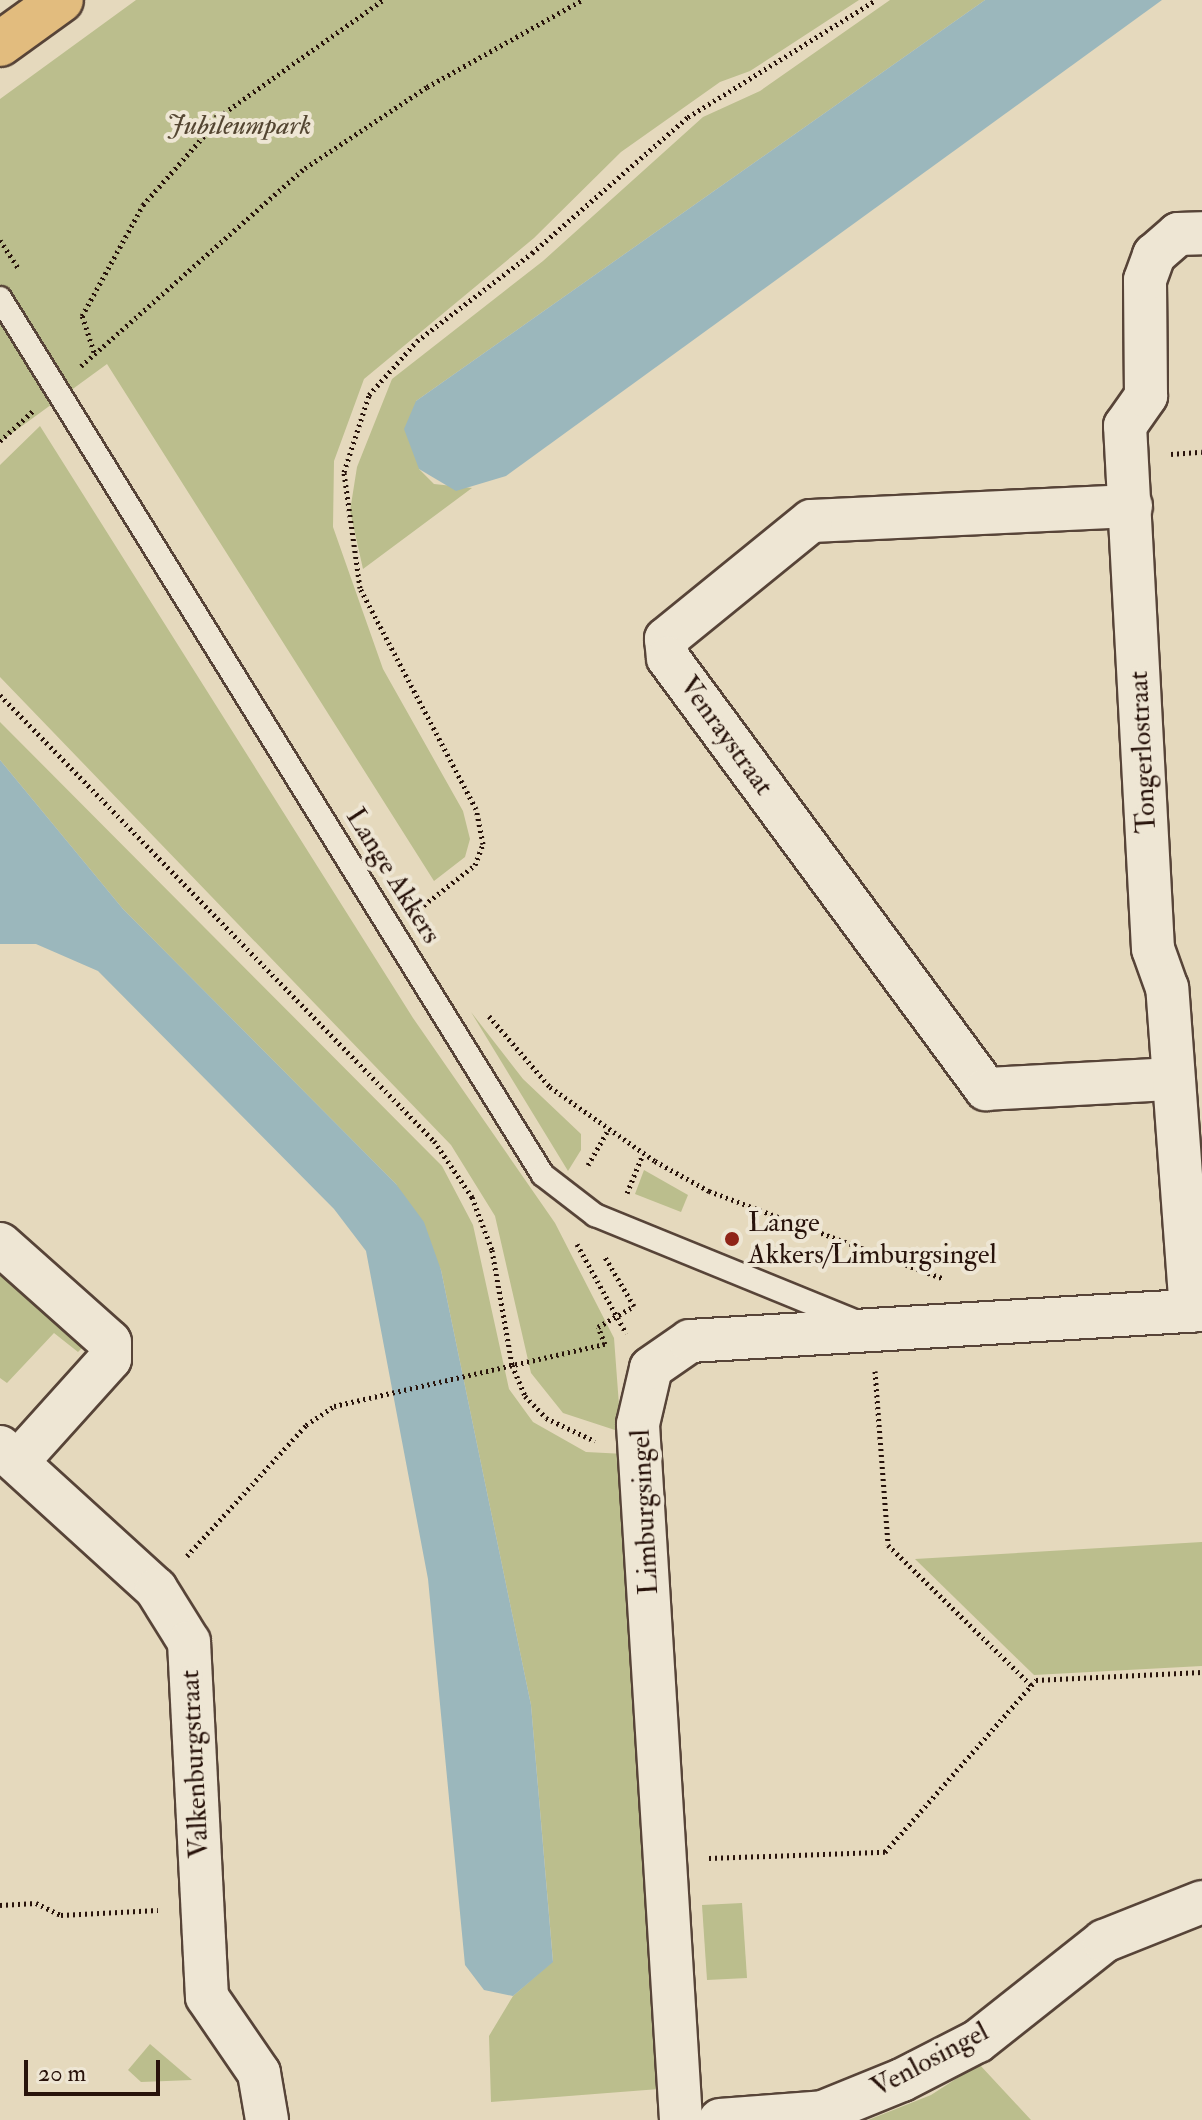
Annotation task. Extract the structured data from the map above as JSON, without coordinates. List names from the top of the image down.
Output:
{
  "streets": {
    "street": [
      "Venraystraat",
      "Tongerlostraat",
      "Limburgsingel",
      "Valkenburgstraat",
      "Venlosingel"
    ],
    "lane": ["Lange Akkers"]
  },
  "crossings": [
    ["Venraystraat", "Tongerlostraat"],
    ["Tongerlostraat", "Limburgsingel"],
    ["Lange Akkers", "Limburgsingel"]
  ],
  "parks": ["Jubileumpark"],
  "places": ["Lange Akkers/Limburgsingel"],
  "scale_bar": "20 m"
}
